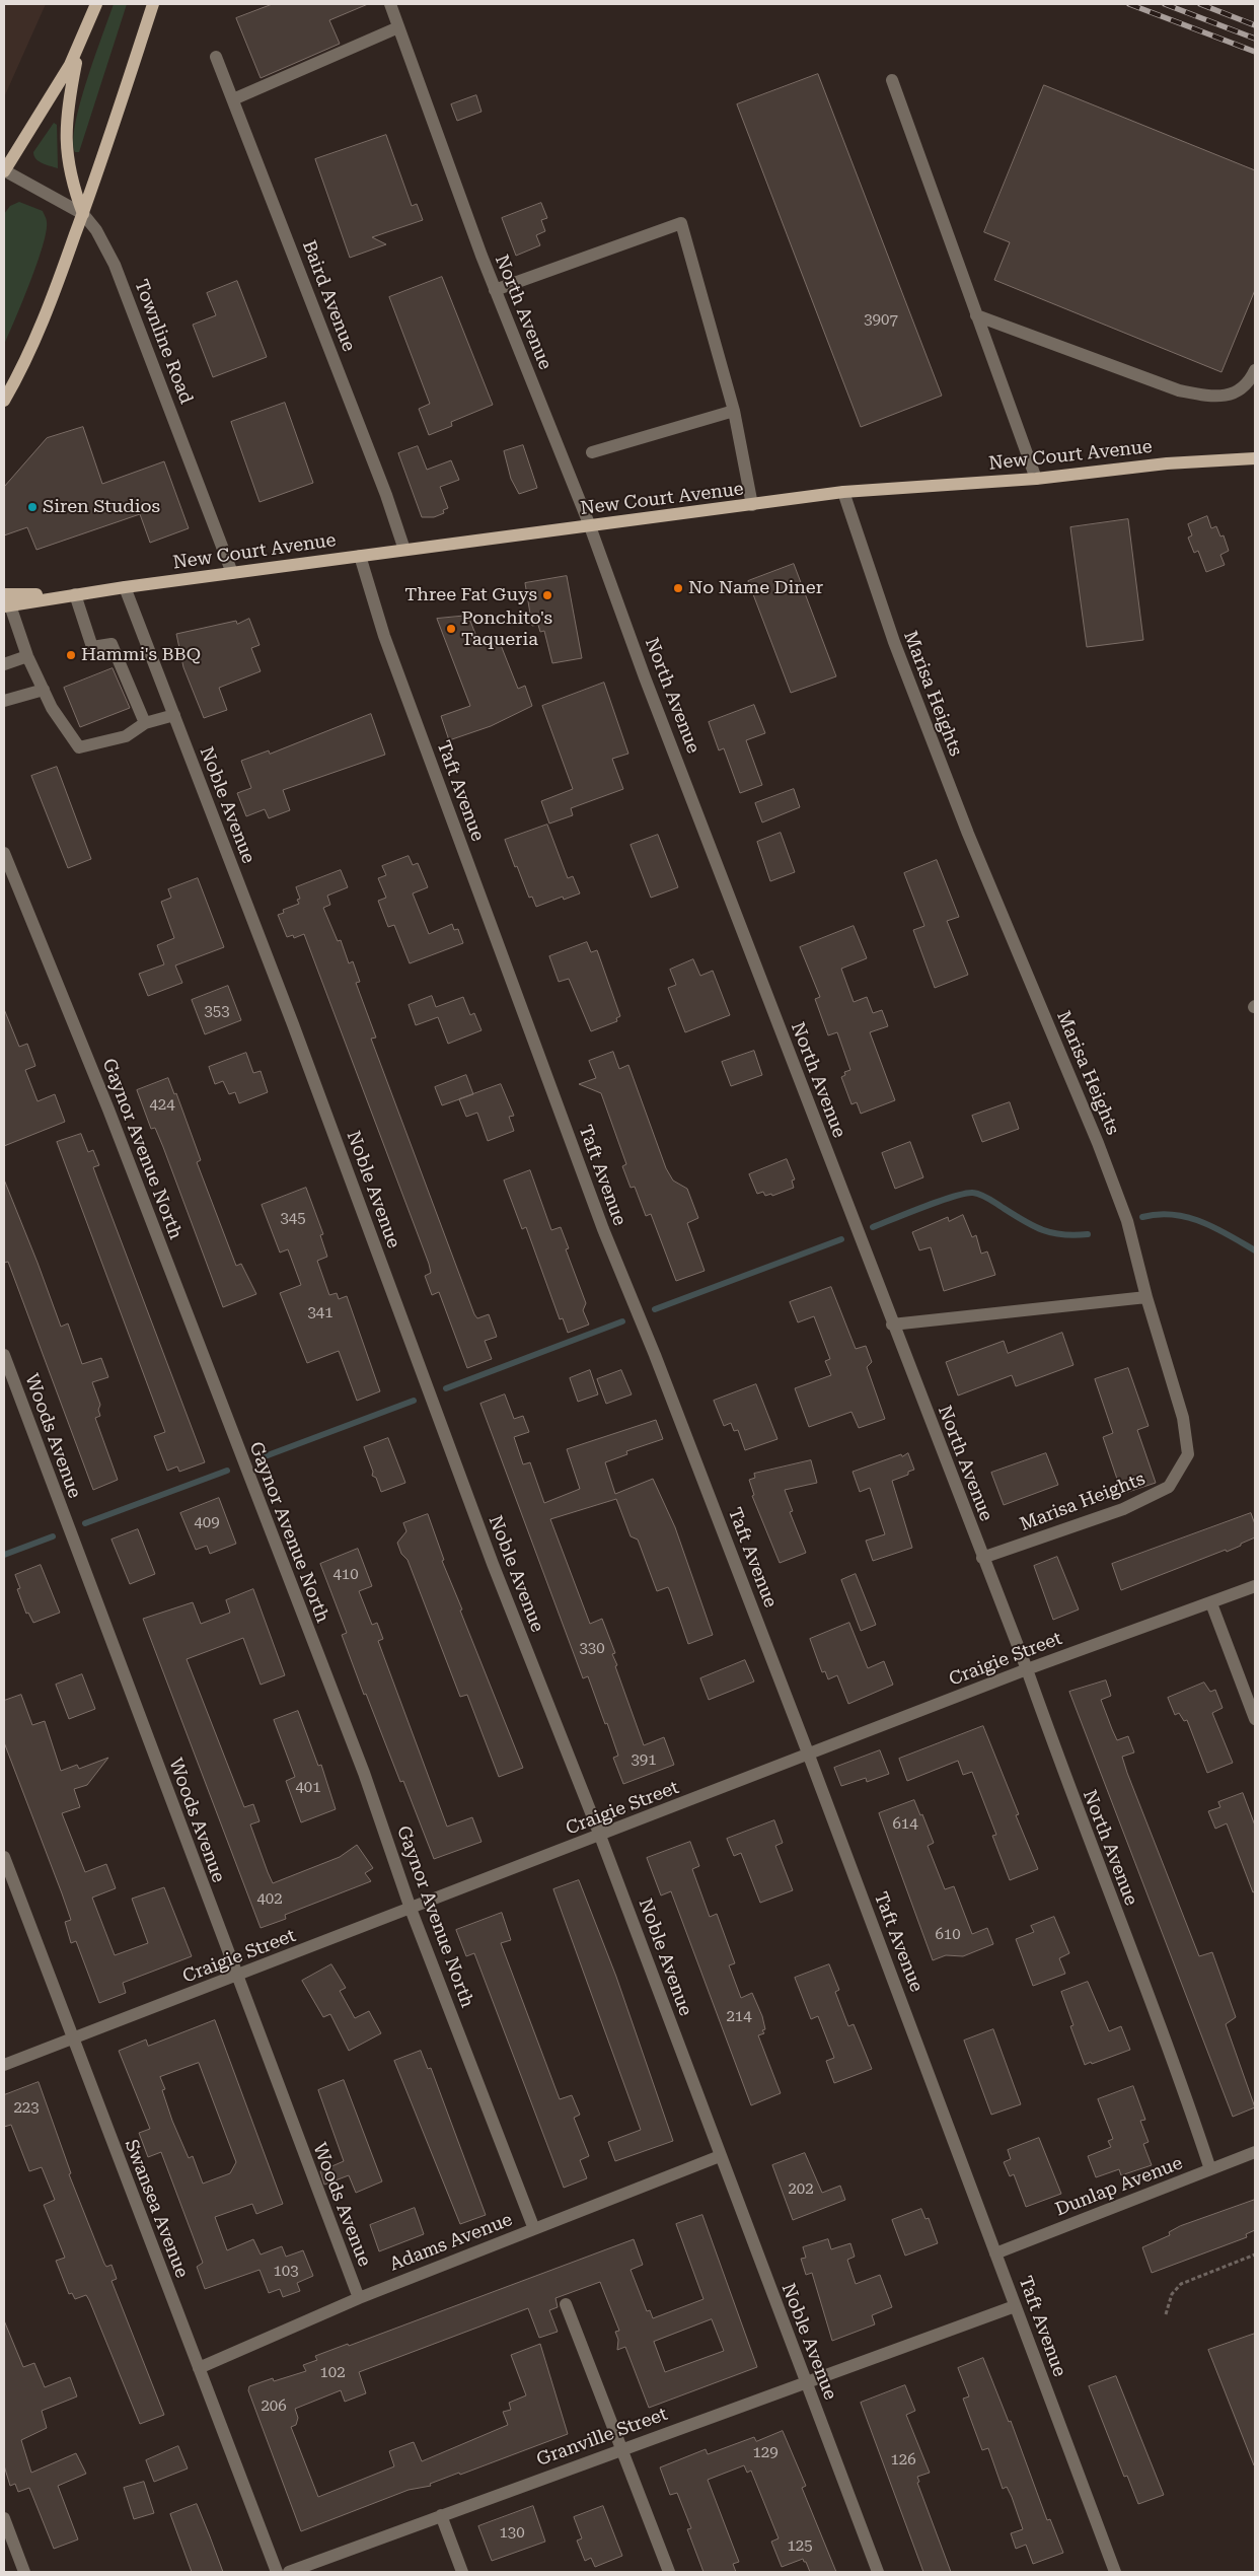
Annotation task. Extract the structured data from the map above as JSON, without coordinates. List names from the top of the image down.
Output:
{
  "streets": {
    "main road": ["New Court Avenue"],
    "street": [
      "Baird Avenue",
      "North Avenue",
      "Townline Road",
      "Marisa Heights",
      "Taft Avenue",
      "Noble Avenue",
      "Gaynor Avenue North",
      "Woods Avenue",
      "Craigie Street",
      "Dunlap Avenue",
      "Swansea Avenue",
      "Adams Avenue",
      "Granville Street"
    ]
  },
  "crossings": [
    ["Baird Avenue", "New Court Avenue"],
    ["North Avenue", "New Court Avenue"],
    ["North Avenue", "Marisa Heights"],
    ["North Avenue", "Craigie Street"],
    ["North Avenue", "Dunlap Avenue"],
    ["Townline Road", "New Court Avenue"],
    ["New Court Avenue", "Marisa Heights"],
    ["New Court Avenue", "Taft Avenue"],
    ["New Court Avenue", "Noble Avenue"],
    ["Taft Avenue", "Craigie Street"],
    ["Taft Avenue", "Dunlap Avenue"],
    ["Taft Avenue", "Granville Street"],
    ["Noble Avenue", "Craigie Street"],
    ["Noble Avenue", "Adams Avenue"],
    ["Noble Avenue", "Granville Street"],
    ["Gaynor Avenue North", "Craigie Street"],
    ["Gaynor Avenue North", "Adams Avenue"],
    ["Woods Avenue", "Craigie Street"],
    ["Woods Avenue", "Adams Avenue"],
    ["Craigie Street", "Swansea Avenue"],
    ["Swansea Avenue", "Adams Avenue"]
  ],
  "places": [
    "Siren Studios",
    "No Name Diner",
    "Three Fat Guys",
    "Ponchito's Taqueria",
    "Hammi's BBQ"
  ],
  "house_numbers": [
    "3907",
    "353",
    "424",
    "345",
    "341",
    "409",
    "410",
    "330",
    "391",
    "401",
    "614",
    "402",
    "610",
    "214",
    "223",
    "202",
    "103",
    "102",
    "206",
    "129",
    "126",
    "130",
    "125"
  ]
}
